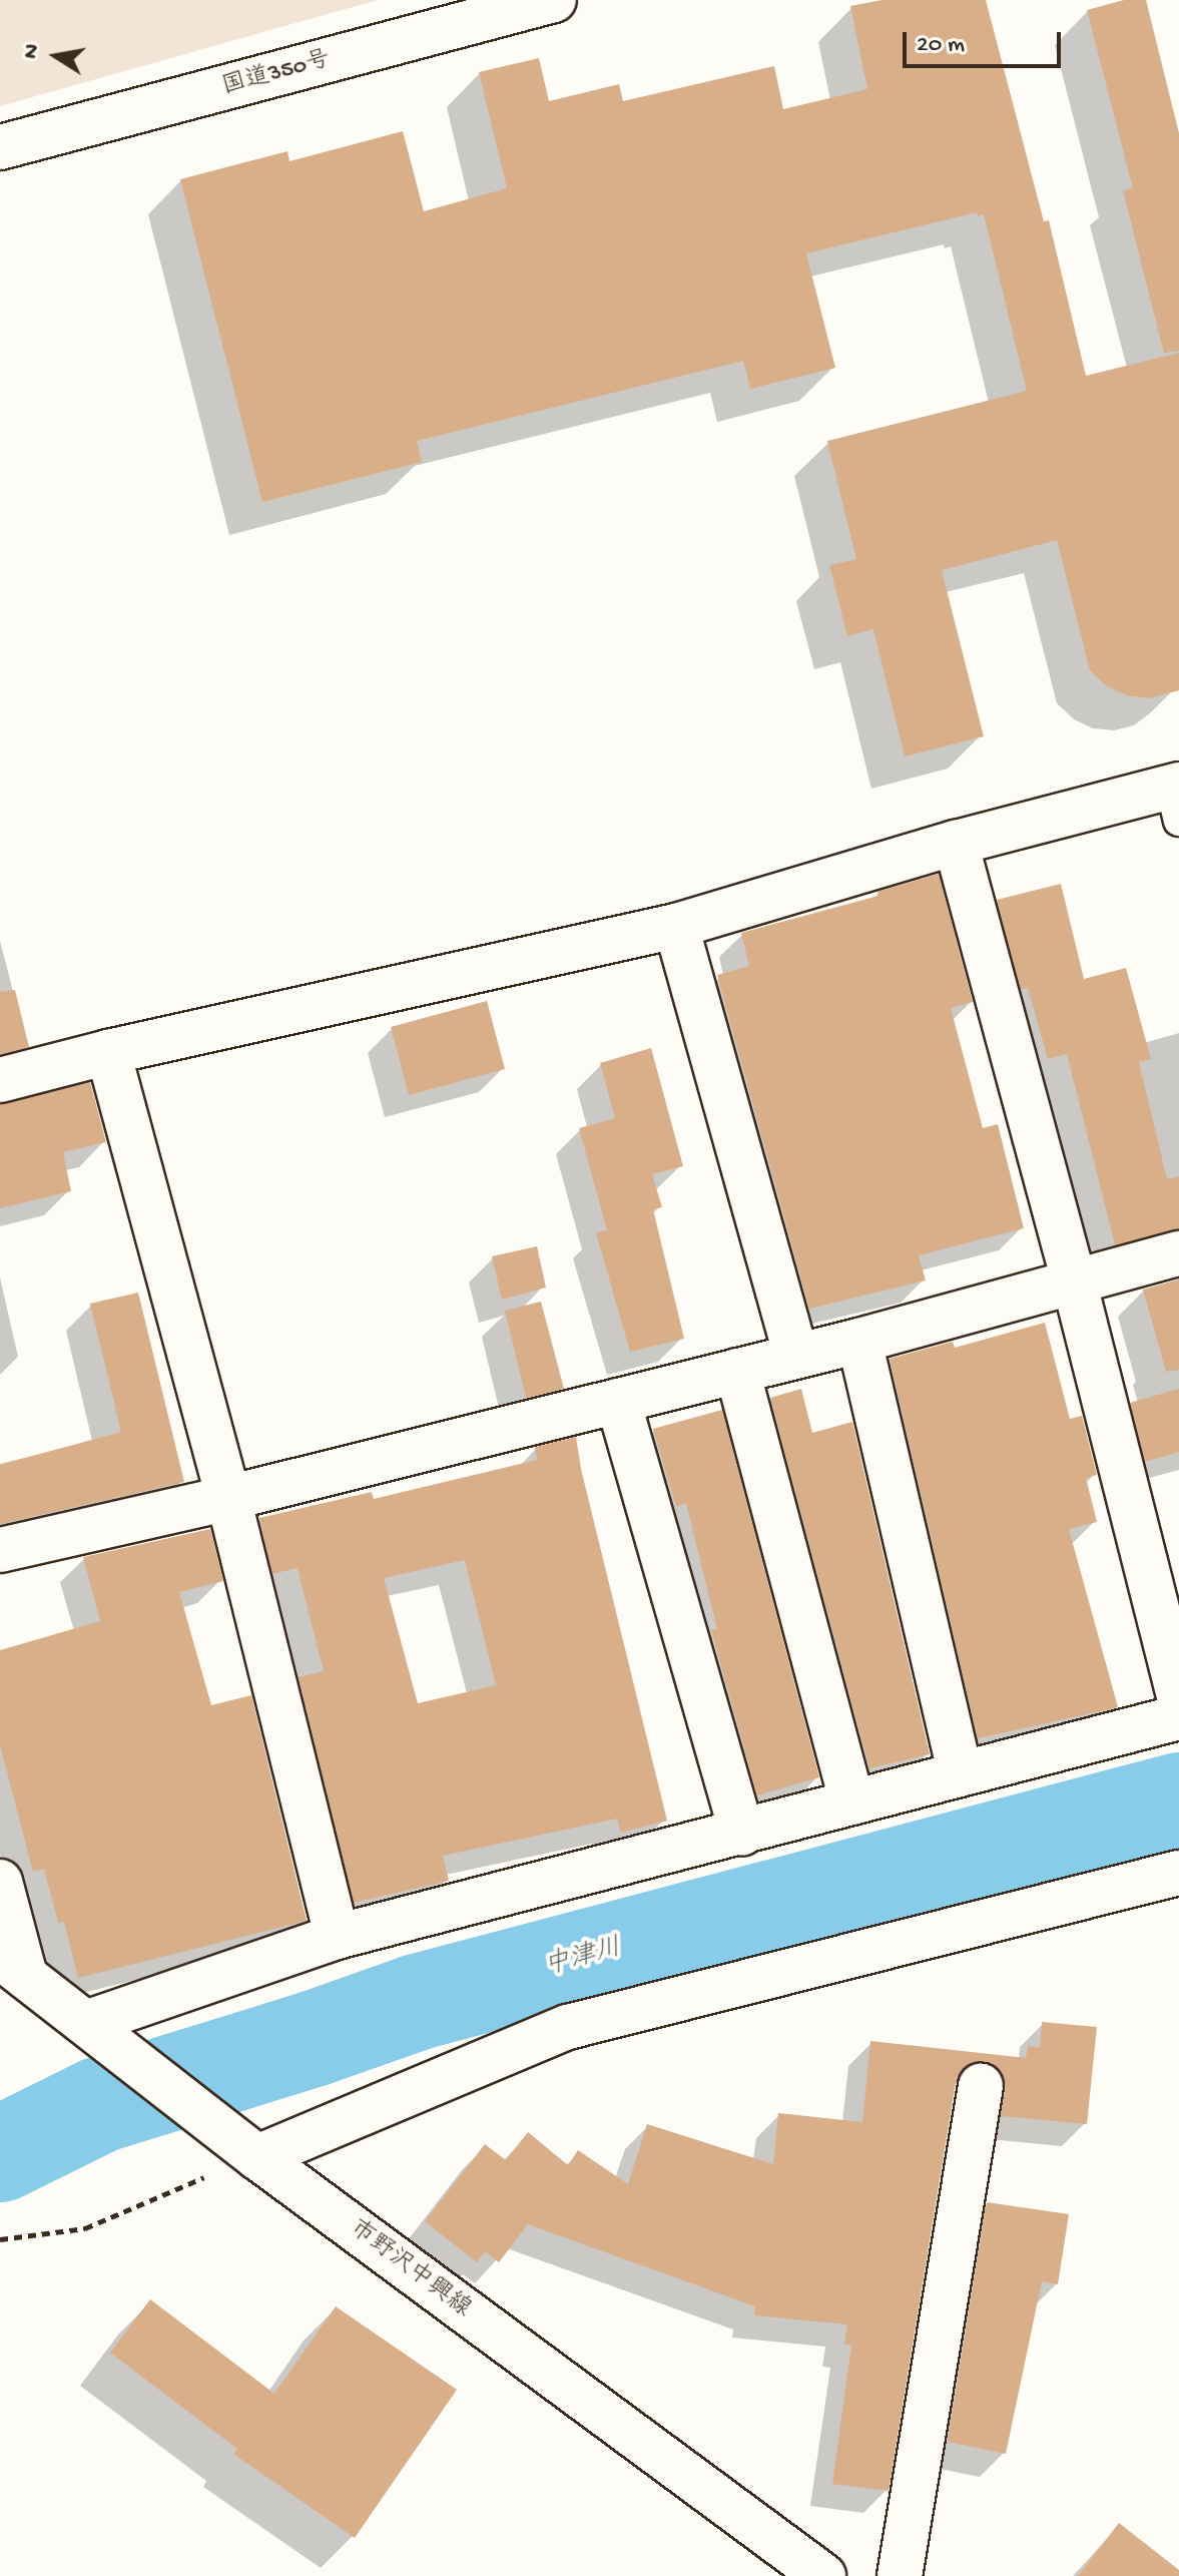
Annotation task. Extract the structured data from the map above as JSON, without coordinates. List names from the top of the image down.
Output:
{
  "streets": {
    "main road": ["国道350号", "市野沢中興線"]
  },
  "water": ["中津川"],
  "scale_bar": "20 m",
  "north": "left"
}
